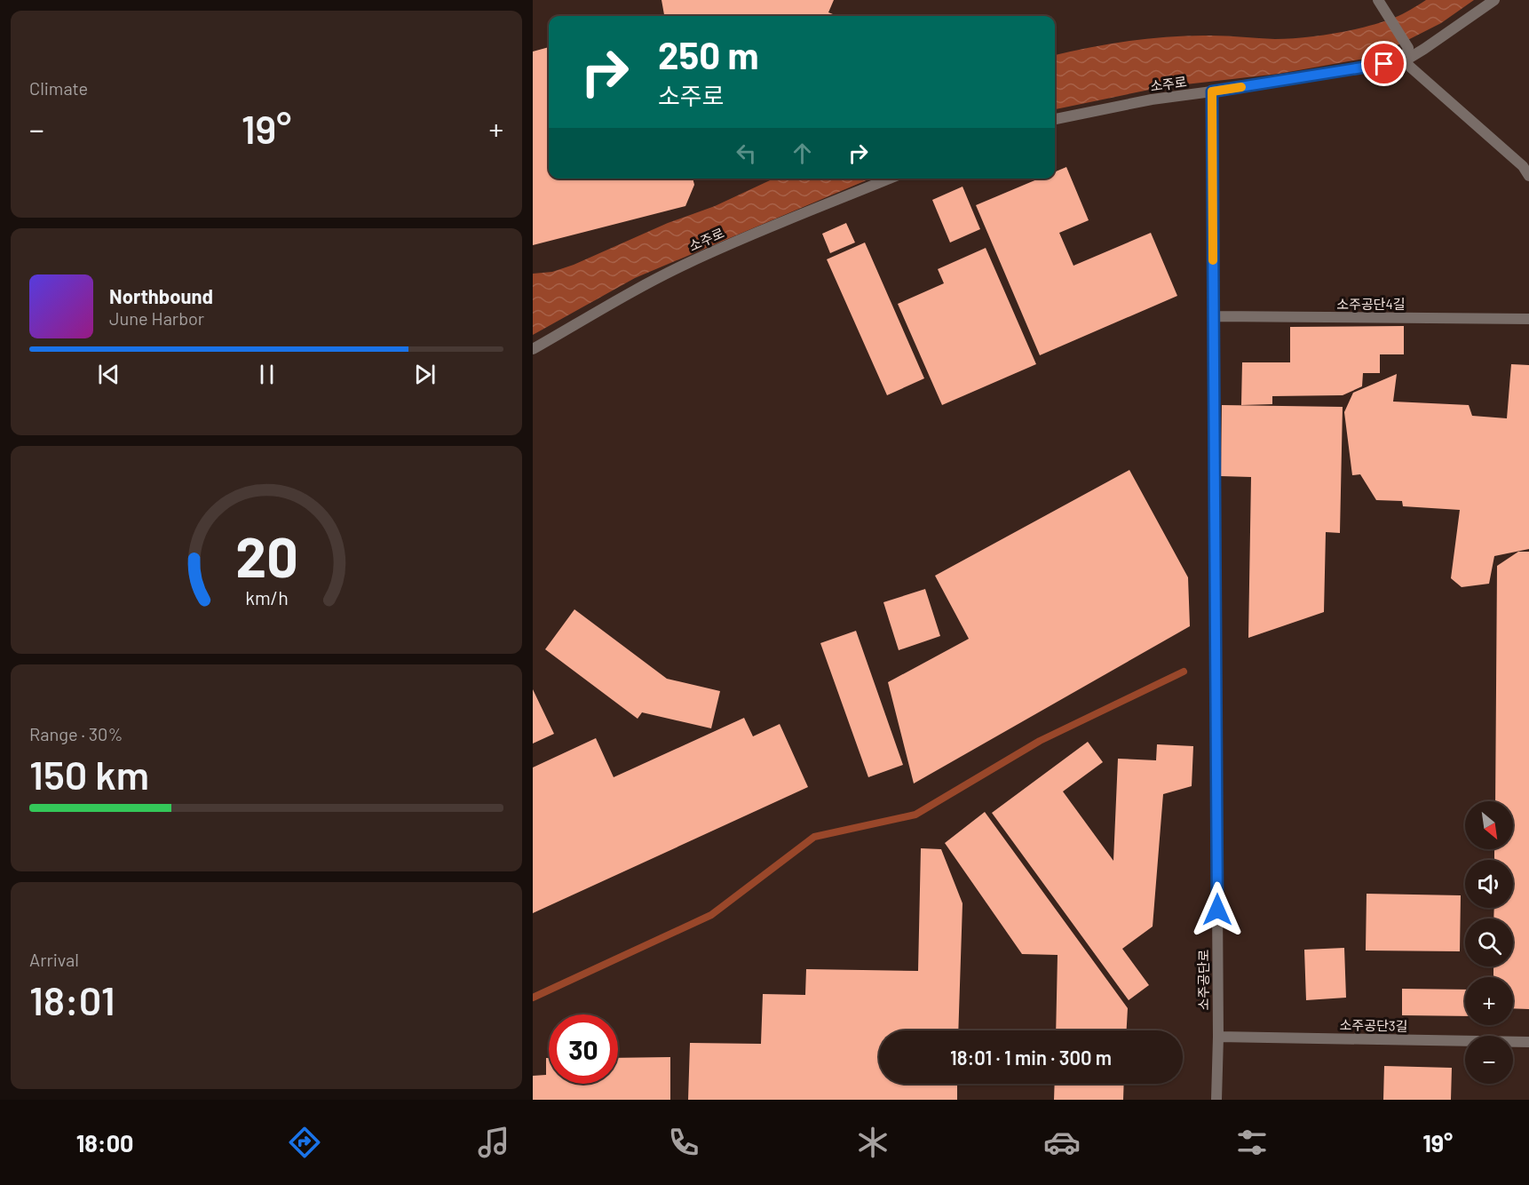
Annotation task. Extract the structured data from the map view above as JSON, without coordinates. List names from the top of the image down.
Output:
{
  "streets": {
    "street": [
      "소주로",
      "소주공단4길",
      "소주공단로",
      "소주공단3길"
    ]
  },
  "crossings": [
    ["소주로", "소주공단로"],
    ["소주공단4길", "소주공단로"],
    ["소주공단로", "소주공단3길"]
  ],
  "north": "bottom right",
  "page": {
    "tile": [
      "Climate",
      ["Range · 30%", "150 km"],
      ["Arrival", "18:01"]
    ],
    "turn": ["250 m", "소주로"],
    "heat": ["−", "19°", "+"],
    "song": ["Northbound", "June Harbor"],
    "map_buttons": ["+", "−"],
    "limit": "30",
    "trip": "18:01 · 1 min · 300 m",
    "tabs": ["18:00", "19°"],
    "gauge": ["20", "km/h"]
  }
}
